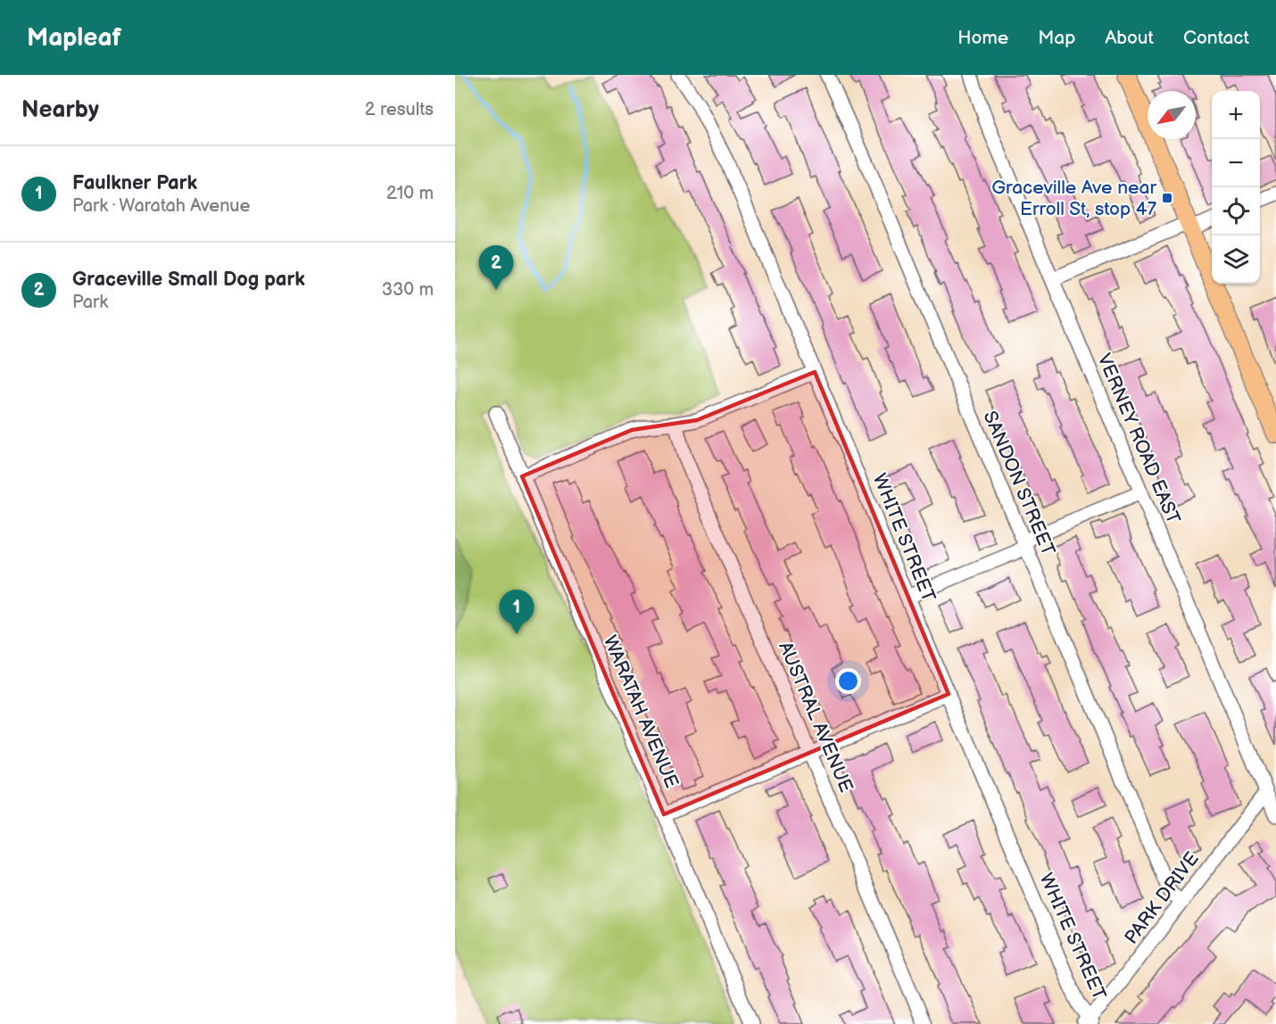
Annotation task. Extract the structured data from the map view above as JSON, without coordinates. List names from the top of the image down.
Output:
{
  "streets": {
    "street": [
      "VERNEY ROAD EAST",
      "SANDON STREET",
      "WHITE STREET",
      "WARATAH AVENUE",
      "AUSTRAL AVENUE",
      "PARK DRIVE"
    ]
  },
  "crossings": [
    ["VERNEY ROAD EAST", "PARK DRIVE"],
    ["SANDON STREET", "PARK DRIVE"],
    ["WHITE STREET", "PARK DRIVE"]
  ],
  "places": {
    "transit": ["Graceville Ave near Erroll St, stop 47"]
  },
  "north": "bottom left",
  "page": {
    "header": "Mapleaf",
    "nav": [
      "Home",
      "Map",
      "About",
      "Contact"
    ],
    "heading": ["Nearby", "2 results"],
    "map_buttons": ["+", "−"],
    "list": [
      {
        "mark": "1",
        "name": "Faulkner Park",
        "note": "Park · Waratah Avenue",
        "value": "210 m"
      },
      {
        "mark": "2",
        "name": "Graceville Small Dog park",
        "note": "Park",
        "value": "330 m"
      }
    ],
    "pins": ["2", "1"]
  }
}
